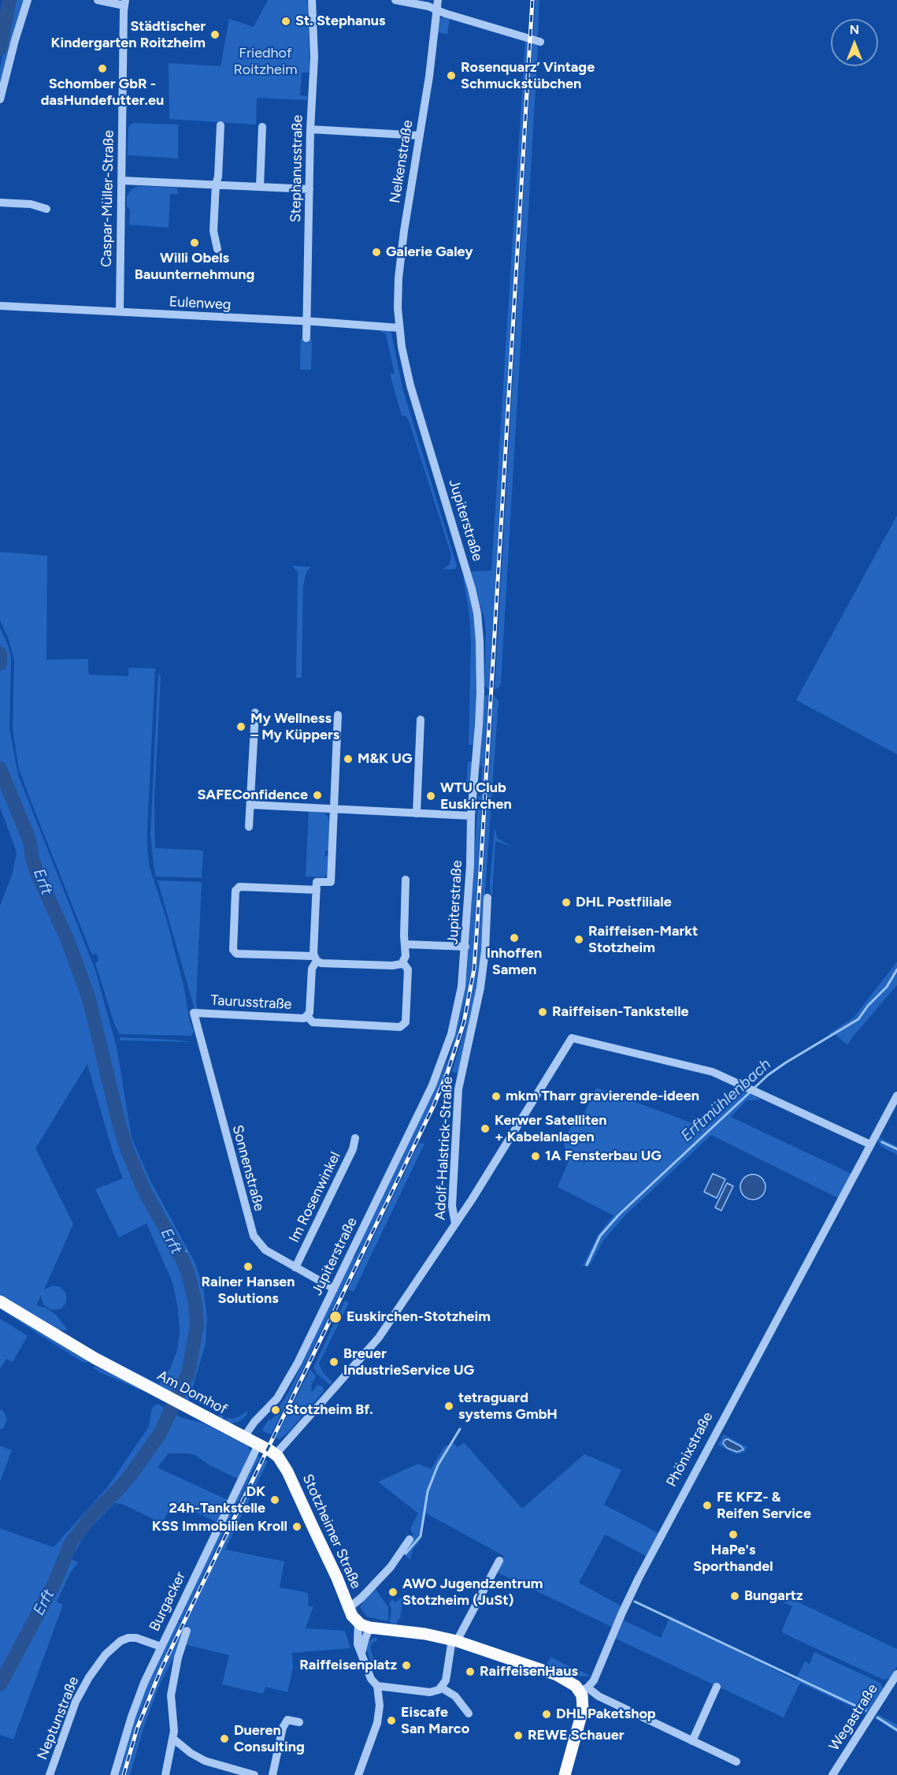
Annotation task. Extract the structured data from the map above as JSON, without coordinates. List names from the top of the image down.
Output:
{
  "streets": {
    "main road": ["Am Domhof", "Stotzheimer Straße"],
    "street": [
      "Nelkenstraße",
      "Stephanusstraße",
      "Caspar-Müller-Straße",
      "Eulenweg",
      "Jupiterstraße",
      "Taurusstraße",
      "Adolf-Halstrick-Straße",
      "Sonnenstraße",
      "Im Rosenwinkel",
      "Phönixstraße",
      "Burgacker",
      "Wegastraße",
      "Neptunstraße"
    ]
  },
  "crossings": [
    ["Nelkenstraße", "Eulenweg"],
    ["Nelkenstraße", "Jupiterstraße"],
    ["Stephanusstraße", "Eulenweg"],
    ["Caspar-Müller-Straße", "Eulenweg"],
    ["Eulenweg", "Jupiterstraße"],
    ["Jupiterstraße", "Sonnenstraße"],
    ["Jupiterstraße", "Am Domhof"],
    ["Taurusstraße", "Sonnenstraße"],
    ["Adolf-Halstrick-Straße", "Am Domhof"],
    ["Adolf-Halstrick-Straße", "Stotzheimer Straße"],
    ["Sonnenstraße", "Im Rosenwinkel"],
    ["Am Domhof", "Stotzheimer Straße"],
    ["Am Domhof", "Burgacker"],
    ["Burgacker", "Neptunstraße"]
  ],
  "water": ["Erft", "Erftmühlenbach"],
  "parks": ["Friedhof Roitzheim"],
  "places": [
    "St. Stephanus",
    "Städtischer Kindergarten Roitzheim",
    "Schomber GbR - dasHundefutter.eu",
    "Rosenquarz’ Vintage Schmuckstübchen",
    "Willi Obels Bauunternehmung",
    "Galerie Galey",
    "My Wellness – My Küppers",
    "M&K UG",
    "SAFEConfidence",
    "WTU Club Euskirchen",
    "DHL Postfiliale",
    "Inhoffen Samen",
    "Raiffeisen-Markt Stotzheim",
    "Raiffeisen-Tankstelle",
    "mkm Tharr gravierende-ideen",
    "Kerwer Satelliten + Kabelanlagen",
    "1A Fensterbau UG",
    "Rainer Hansen Solutions",
    "Euskirchen-Stotzheim",
    "Breuer IndustrieService UG",
    "tetraguard systems GmbH",
    "Stotzheim Bf.",
    "DK 24h-Tankstelle",
    "FE KFZ- & Reifen Service",
    "KSS Immobilien Kroll",
    "HaPe's Sporthandel",
    "AWO Jugendzentrum Stotzheim (JuSt)",
    "Bungartz",
    "Raiffeisenplatz",
    "RaiffeisenHaus",
    "DHL Paketshop",
    "Eiscafe San Marco",
    "REWE Schauer",
    "Dueren Consulting"
  ],
  "north": "top"
}
